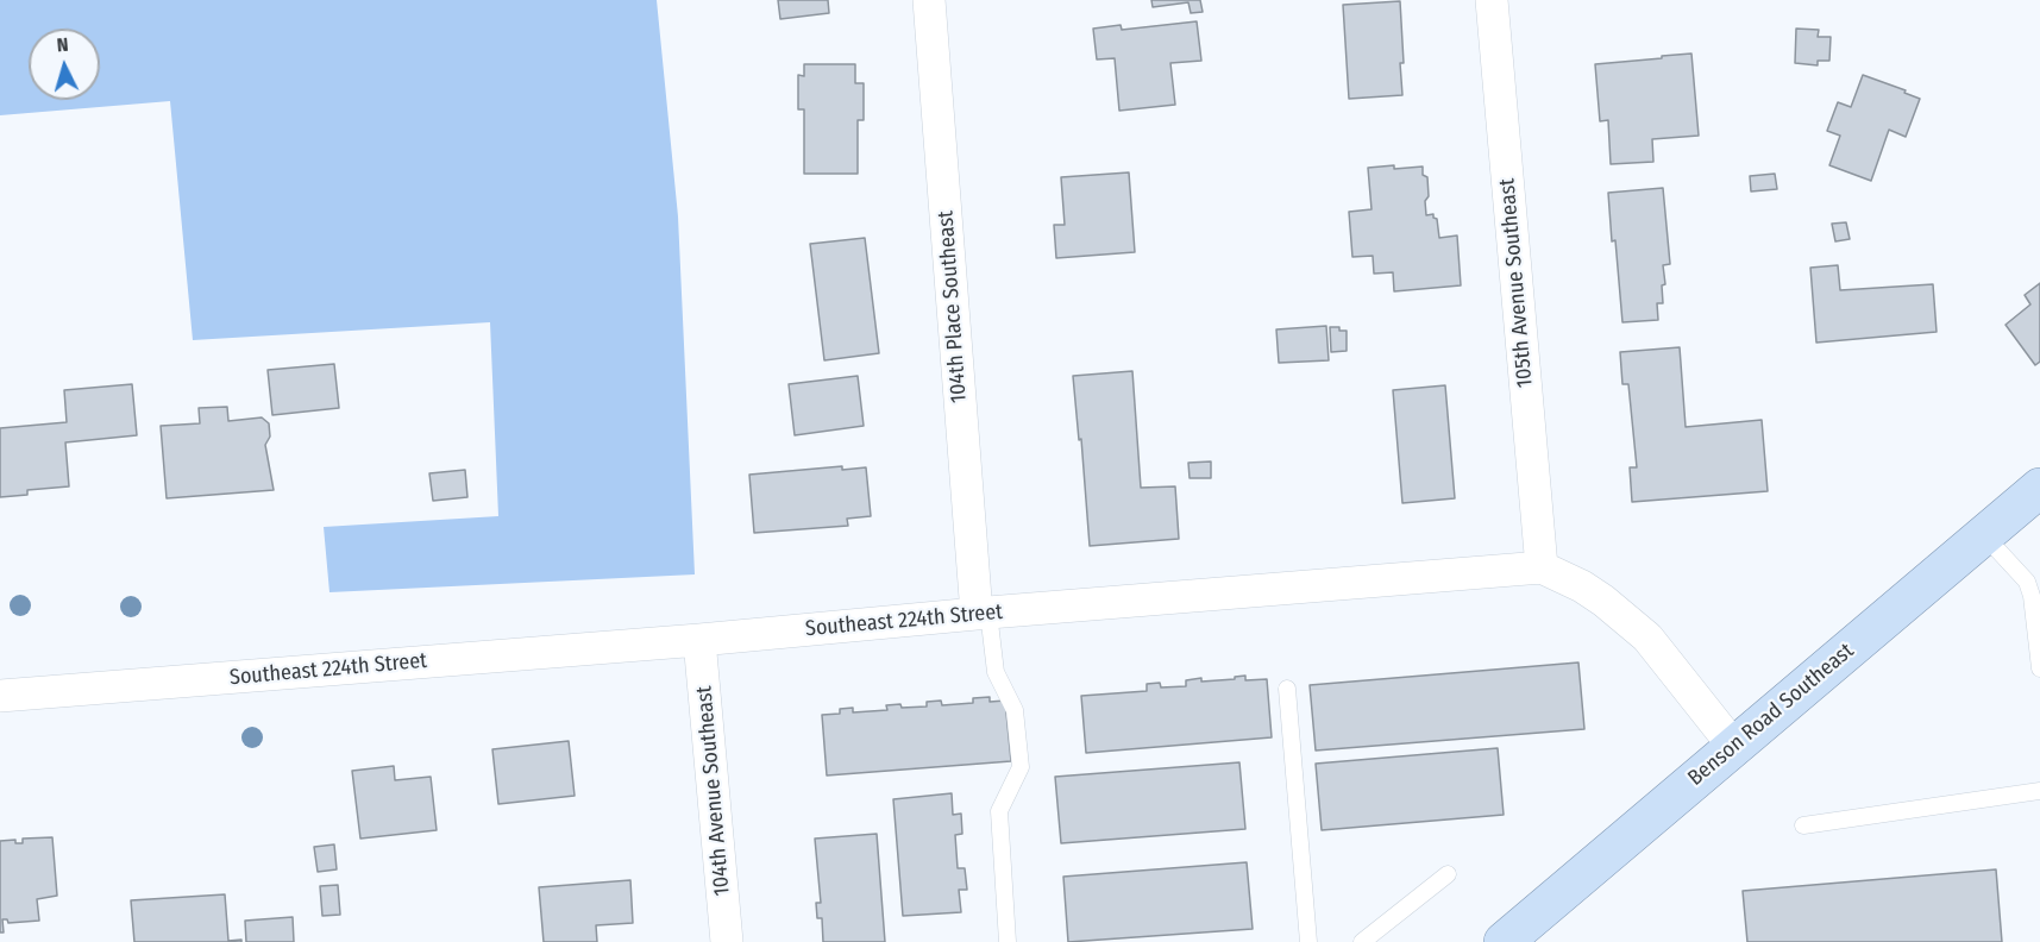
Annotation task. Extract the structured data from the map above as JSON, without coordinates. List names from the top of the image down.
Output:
{
  "streets": {
    "main road": ["Benson Road Southeast"],
    "street": [
      "105th Avenue Southeast",
      "104th Place Southeast",
      "Southeast 224th Street",
      "104th Avenue Southeast"
    ]
  },
  "crossings": [
    ["105th Avenue Southeast", "Southeast 224th Street"],
    ["104th Place Southeast", "Southeast 224th Street"],
    ["Southeast 224th Street", "Benson Road Southeast"],
    ["Southeast 224th Street", "104th Avenue Southeast"]
  ],
  "north": "top"
}
